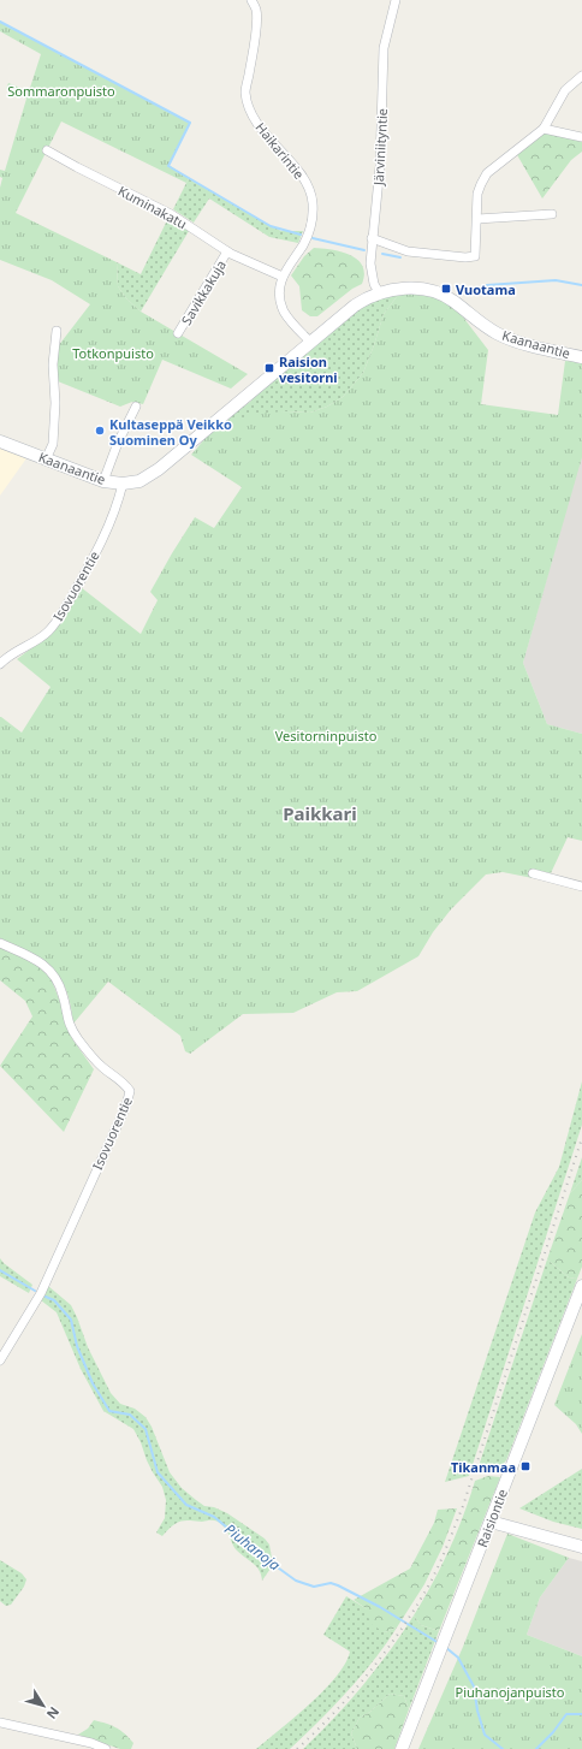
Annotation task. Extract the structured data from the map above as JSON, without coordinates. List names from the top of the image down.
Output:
{
  "streets": {
    "street": [
      "Järviniityntie",
      "Haikarintie",
      "Kuminakatu",
      "Savikkakuja",
      "Kaanaantie",
      "Isovuorentie",
      "Raisiontie"
    ]
  },
  "crossings": [
    ["Järviniityntie", "Kaanaantie"],
    ["Haikarintie", "Kuminakatu"],
    ["Haikarintie", "Kaanaantie"],
    ["Kuminakatu", "Savikkakuja"],
    ["Kaanaantie", "Isovuorentie"]
  ],
  "districts": ["Paikkari"],
  "water": ["Piuhanoja"],
  "parks": [
    "Sommaronpuisto",
    "Totkonpuisto",
    "Vesitorninpuisto",
    "Piuhanojanpuisto"
  ],
  "places": {
    "transit": ["Vuotama", "Raision vesitorni", "Tikanmaa"],
    "other": ["Kultaseppä Veikko Suominen Oy"]
  },
  "north": "bottom right"
}
